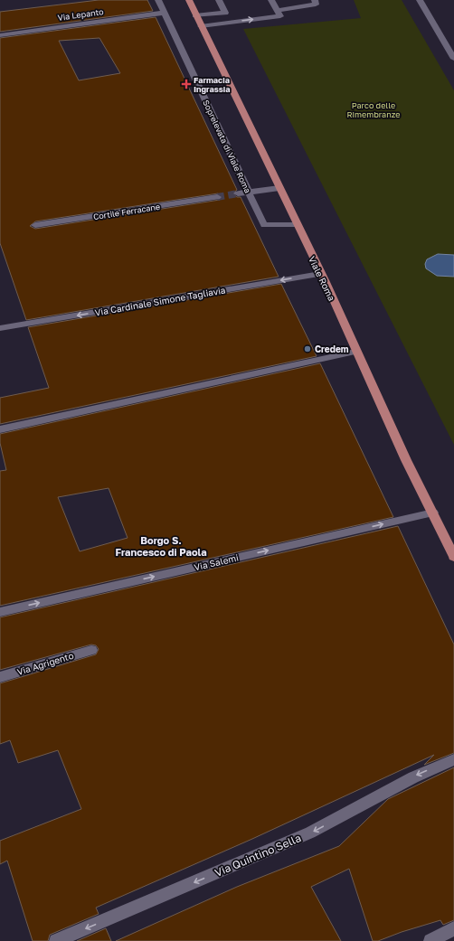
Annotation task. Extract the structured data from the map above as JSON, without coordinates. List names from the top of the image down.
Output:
{
  "streets": {
    "main road": ["Viale Roma"],
    "street": [
      "Via Lepanto",
      "Soprelevata di Viale Roma",
      "Cortile Ferracane",
      "Via Cardinale Simone Tagliavia",
      "Via Salemi",
      "Via Agrigento",
      "Via Quintino Sella"
    ]
  },
  "crossings": [
    ["Via Lepanto", "Soprelevata di Viale Roma"],
    ["Soprelevata di Viale Roma", "Viale Roma"],
    ["Viale Roma", "Via Cardinale Simone Tagliavia"],
    ["Viale Roma", "Via Salemi"]
  ],
  "one_way": ["Via Salemi", "Via Quintino Sella"],
  "districts": ["Borgo S. Francesco di Paola"],
  "parks": ["Parco delle Rimembranze"],
  "places": {
    "health": ["Farmacia Ingrassia"],
    "other": ["Credem"]
  }
}
